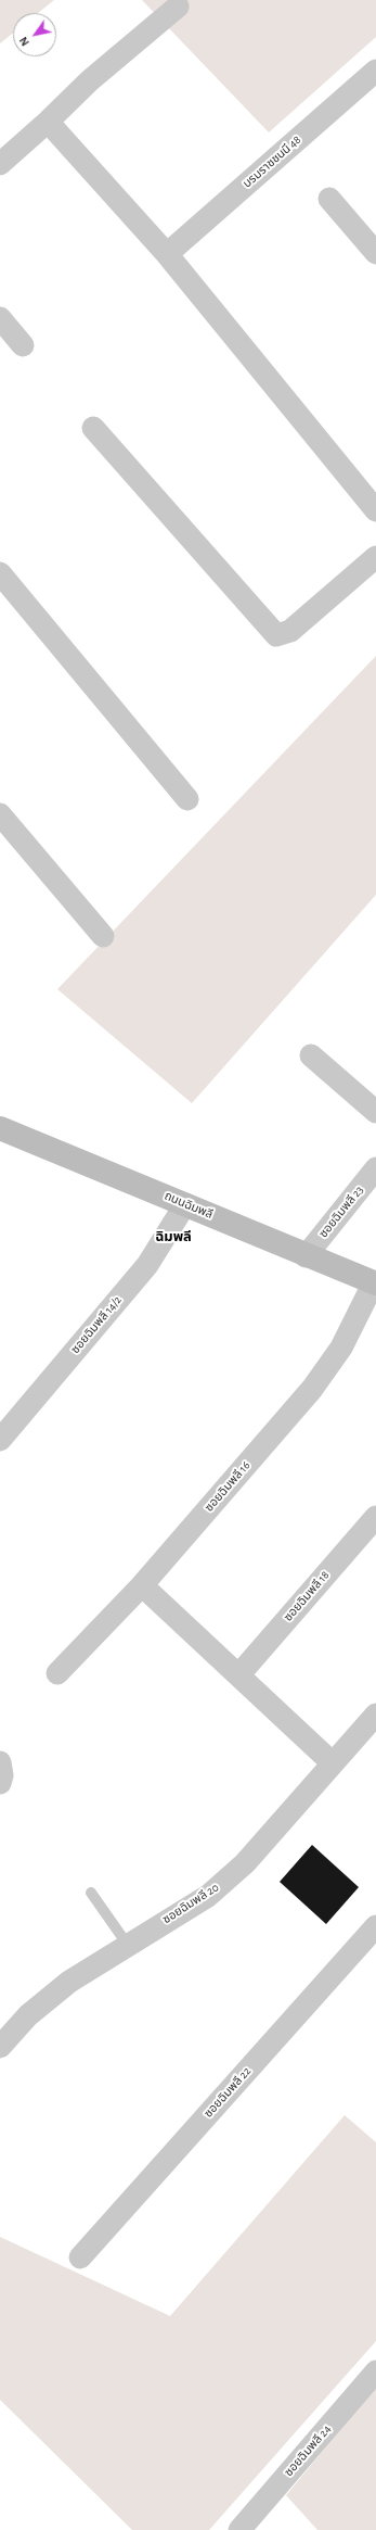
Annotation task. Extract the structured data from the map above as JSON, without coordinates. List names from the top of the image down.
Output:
{
  "streets": {
    "street": [
      "บรมราชชนนี 48",
      "ถนนฉิมพลี",
      "ซอยฉิมพลี 23",
      "ซอยฉิมพลี 14/2",
      "ซอยฉิมพลี 16",
      "ซอยฉิมพลี 18",
      "ซอยฉิมพลี 20",
      "ซอยฉิมพลี 22",
      "ซอยฉิมพลี 24"
    ]
  },
  "crossings": [
    ["ถนนฉิมพลี", "ซอยฉิมพลี 23"],
    ["ถนนฉิมพลี", "ซอยฉิมพลี 14/2"],
    ["ถนนฉิมพลี", "ซอยฉิมพลี 16"]
  ],
  "districts": ["ฉิมพลี"],
  "north": "bottom left"
}
